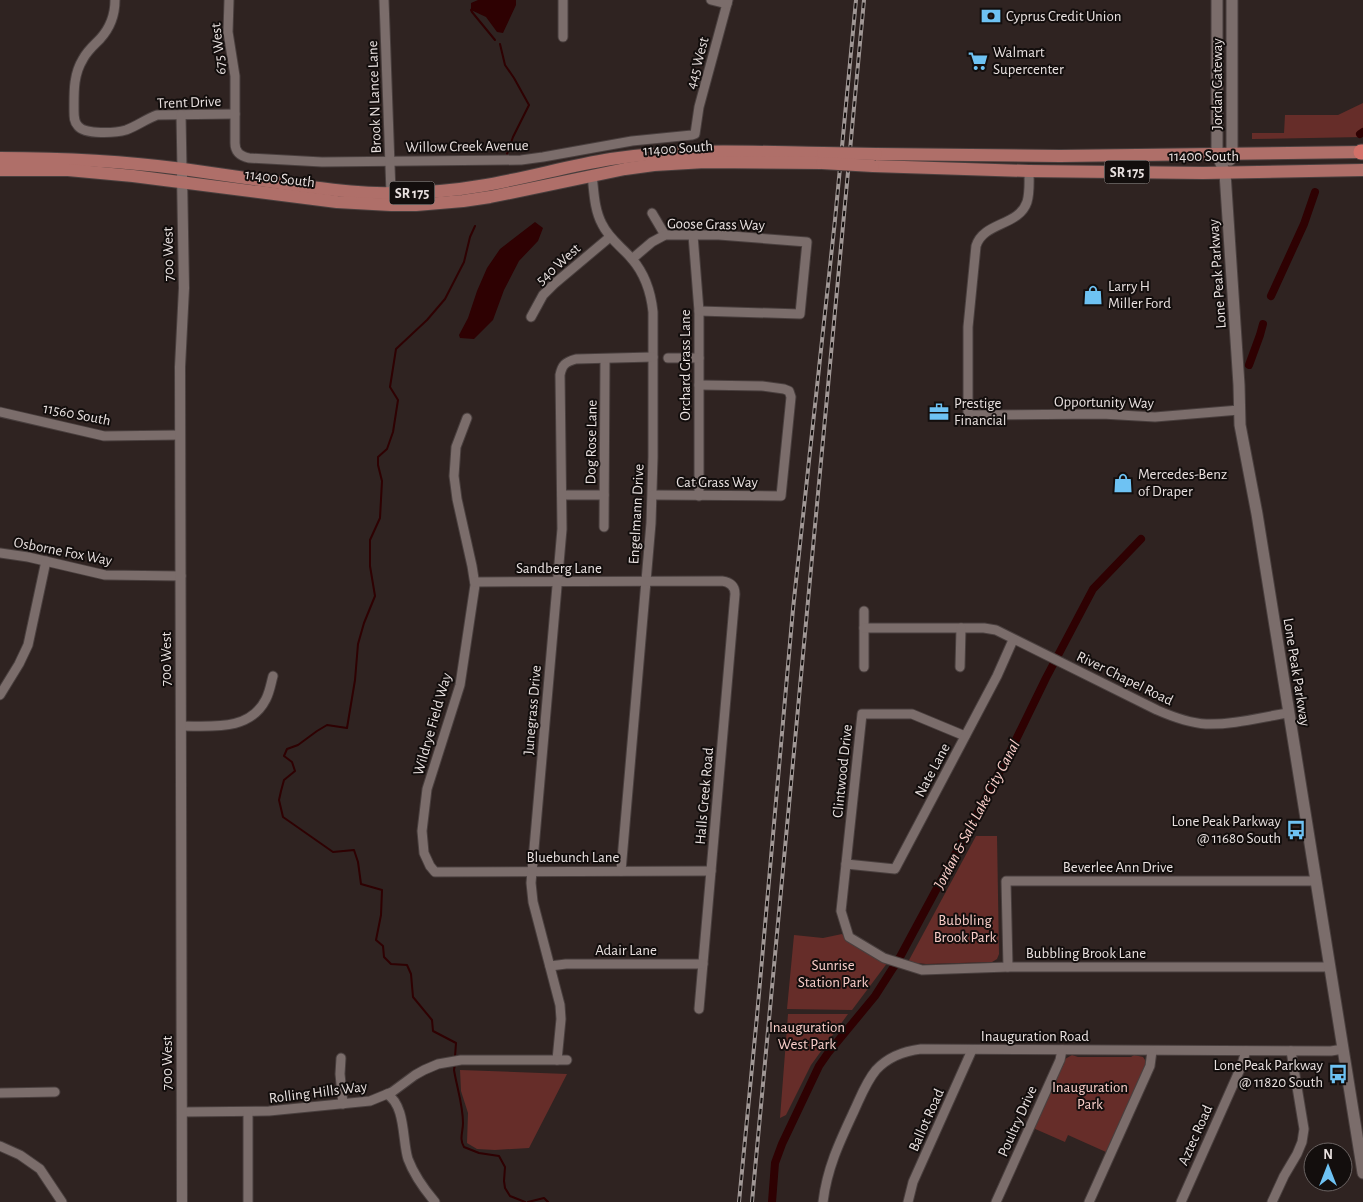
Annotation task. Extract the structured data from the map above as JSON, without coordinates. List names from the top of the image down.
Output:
{
  "streets": {
    "main road": [
      "Jordan Gateway",
      "11400 South",
      "SR 175",
      "Lone Peak Parkway"
    ],
    "street": [
      "675 West",
      "445 West",
      "Brook N Lance Lane",
      "Trent Drive",
      "Willow Creek Avenue",
      "Goose Grass Way",
      "700 West",
      "540 West",
      "Orchard Grass Lane",
      "Opportunity Way",
      "11560 South",
      "Dog Rose Lane",
      "Cat Grass Way",
      "Engelmann Drive",
      "Osborne Fox Way",
      "Sandberg Lane",
      "River Chapel Road",
      "Junegrass Drive",
      "Wildrye Field Way",
      "Nate Lane",
      "Clintwood Drive",
      "Halls Creek Road",
      "Bluebunch Lane",
      "Beverlee Ann Drive",
      "Adair Lane",
      "Bubbling Brook Lane",
      "Inauguration Road",
      "Rolling Hills Way",
      "Ballot Road",
      "Poultry Drive",
      "Aztec Road"
    ]
  },
  "crossings": [
    ["675 West", "Trent Drive"],
    ["675 West", "Willow Creek Avenue"],
    ["445 West", "Willow Creek Avenue"],
    ["Jordan Gateway", "11400 South"],
    ["Jordan Gateway", "Lone Peak Parkway"],
    ["Brook N Lance Lane", "Willow Creek Avenue"],
    ["Brook N Lance Lane", "11400 South"],
    ["Trent Drive", "700 West"],
    ["11400 South", "700 West"],
    ["11400 South", "Lone Peak Parkway"],
    ["11400 South", "Opportunity Way"],
    ["11400 South", "Engelmann Drive"],
    ["Goose Grass Way", "Orchard Grass Lane"],
    ["Goose Grass Way", "Engelmann Drive"],
    ["700 West", "11560 South"],
    ["700 West", "Osborne Fox Way"],
    ["700 West", "Rolling Hills Way"],
    ["540 West", "Engelmann Drive"],
    ["Lone Peak Parkway", "Opportunity Way"],
    ["Lone Peak Parkway", "River Chapel Road"],
    ["Lone Peak Parkway", "Beverlee Ann Drive"],
    ["Lone Peak Parkway", "Bubbling Brook Lane"],
    ["Lone Peak Parkway", "Inauguration Road"],
    ["Orchard Grass Lane", "Cat Grass Way"],
    ["Dog Rose Lane", "Junegrass Drive"],
    ["Cat Grass Way", "Engelmann Drive"],
    ["Engelmann Drive", "Sandberg Lane"],
    ["Engelmann Drive", "Bluebunch Lane"],
    ["Sandberg Lane", "Junegrass Drive"],
    ["Sandberg Lane", "Wildrye Field Way"],
    ["Sandberg Lane", "Halls Creek Road"],
    ["River Chapel Road", "Nate Lane"],
    ["Junegrass Drive", "Bluebunch Lane"],
    ["Junegrass Drive", "Adair Lane"],
    ["Junegrass Drive", "Rolling Hills Way"],
    ["Wildrye Field Way", "Bluebunch Lane"],
    ["Nate Lane", "Clintwood Drive"],
    ["Clintwood Drive", "Bubbling Brook Lane"],
    ["Halls Creek Road", "Bluebunch Lane"],
    ["Halls Creek Road", "Adair Lane"],
    ["Beverlee Ann Drive", "Bubbling Brook Lane"],
    ["Inauguration Road", "Ballot Road"],
    ["Inauguration Road", "Poultry Drive"],
    ["Inauguration Road", "Aztec Road"]
  ],
  "water": ["Jordan & Salt Lake City Canal"],
  "parks": [
    "Bubbling Brook Park",
    "Sunrise Station Park",
    "Inauguration West Park",
    "Inauguration Park"
  ],
  "places": {
    "bank": ["Cyprus Credit Union"],
    "supermarket": ["Walmart Supercenter"],
    "shop": ["Larry H Miller Ford", "Mercedes-Benz of Draper"],
    "office": ["Prestige Financial"],
    "bus stop": ["Lone Peak Parkway @ 11680 South", "Lone Peak Parkway @ 11820 South"]
  },
  "north": "top"
}
